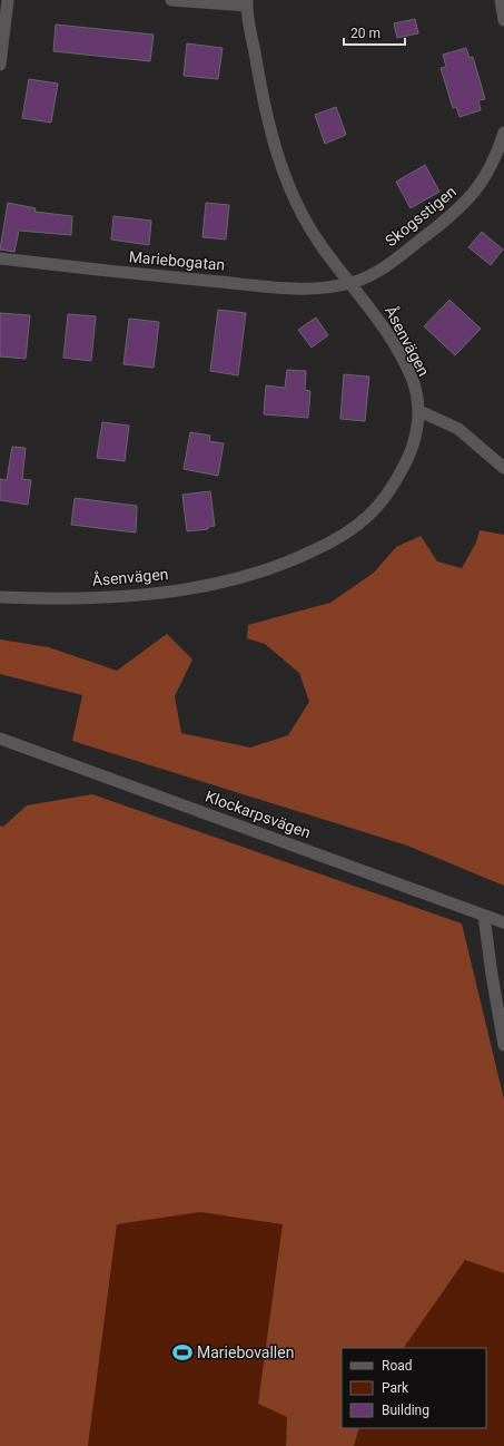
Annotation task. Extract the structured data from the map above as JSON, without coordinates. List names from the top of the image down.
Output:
{
  "streets": {
    "street": [
      "Skogsstigen",
      "Mariebogatan",
      "Åsenvägen",
      "Klockarpsvägen"
    ]
  },
  "crossings": [
    ["Skogsstigen", "Mariebogatan"],
    ["Skogsstigen", "Åsenvägen"],
    ["Mariebogatan", "Åsenvägen"]
  ],
  "places": {
    "sports": ["Mariebovallen"]
  },
  "legend": ["Road", "Park", "Building"],
  "scale_bar": "20 m"
}
